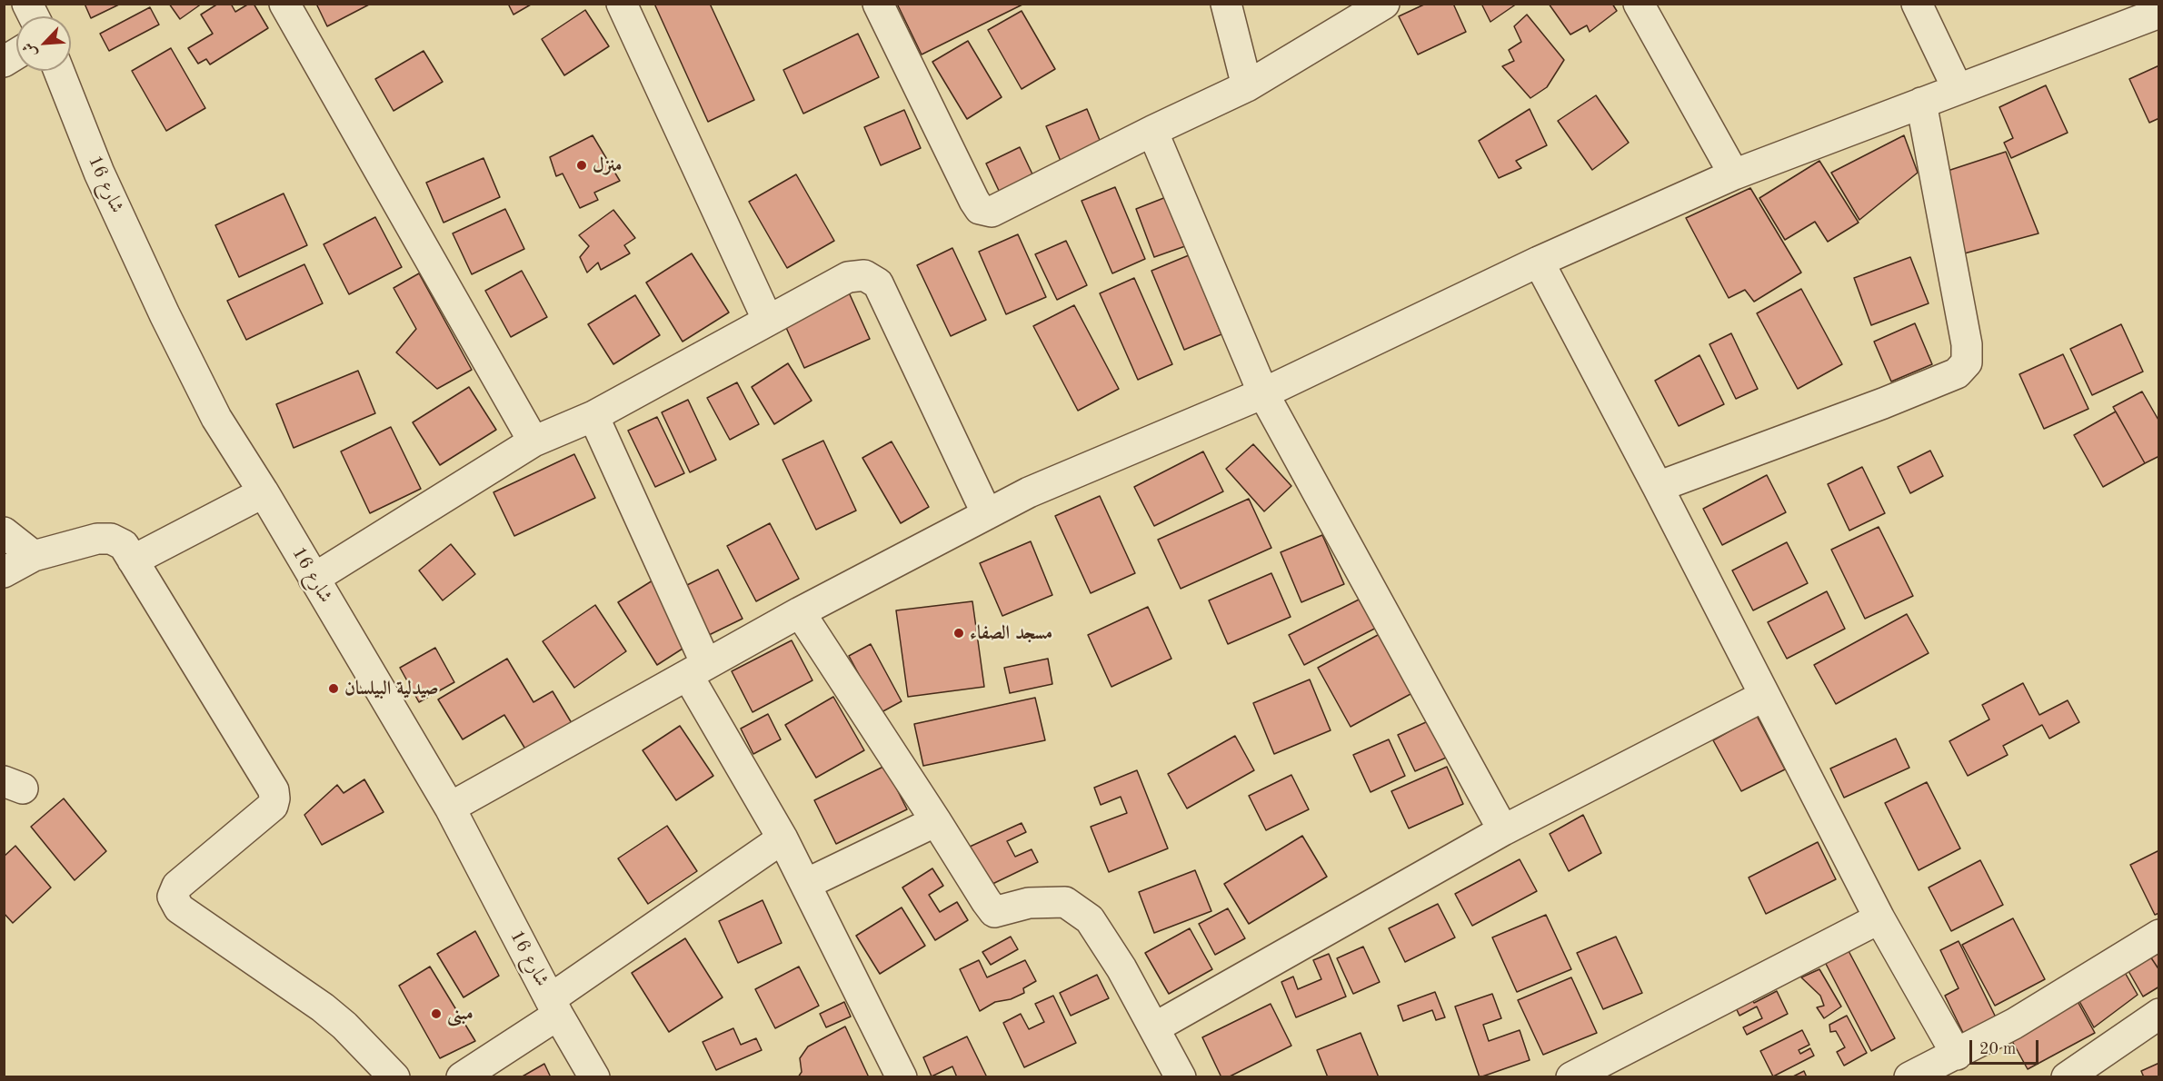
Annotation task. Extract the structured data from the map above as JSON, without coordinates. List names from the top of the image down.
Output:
{
  "streets": {
    "street": ["شارع 16"]
  },
  "places": [
    "منزل",
    "مسجد الصفاء",
    "صيدلية البيلسان",
    "مبنى"
  ],
  "scale_bar": "20 m",
  "north": "bottom left"
}
